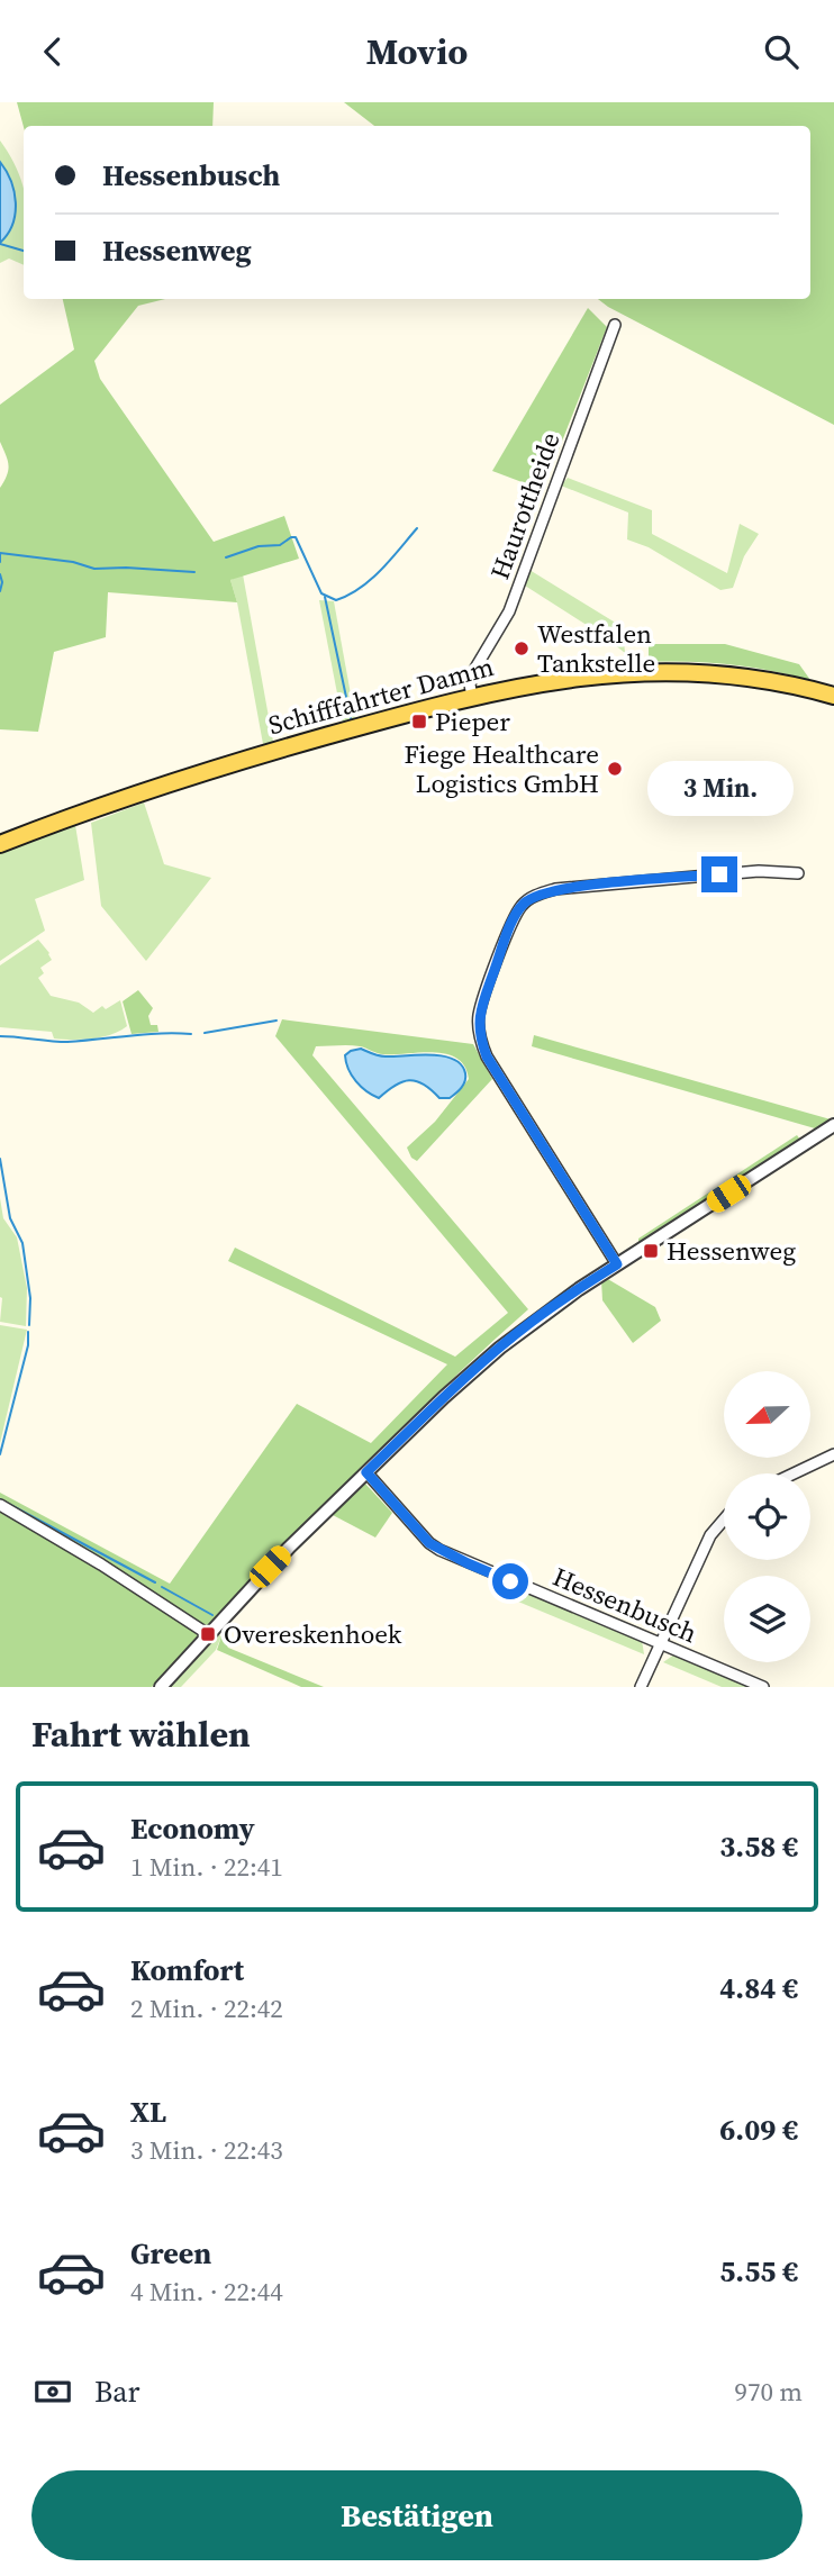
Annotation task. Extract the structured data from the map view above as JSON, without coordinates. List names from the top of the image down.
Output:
{
  "streets": {
    "main road": ["Schifffahrter Damm"],
    "street": ["Haurottheide", "Hessenbusch"]
  },
  "crossings": [
    ["Haurottheide", "Schifffahrter Damm"]
  ],
  "places": {
    "other": ["Westfalen Tankstelle", "Fiege Healthcare Logistics GmbH"],
    "transit": ["Pieper", "Hessenweg", "Overeskenhoek"]
  },
  "north": "left",
  "page": {
    "header": "Movio",
    "banner": ["Hessenbusch", "Hessenweg"],
    "bubble": "3 Min.",
    "heading": "Fahrt wählen",
    "list": [
      {
        "name": "Economy",
        "note": "1 Min. · 22:41",
        "value": "3.58 €"
      },
      {
        "name": "Komfort",
        "note": "2 Min. · 22:42",
        "value": "4.84 €"
      },
      {
        "name": "XL",
        "note": "3 Min. · 22:43",
        "value": "6.09 €"
      },
      {
        "name": "Green",
        "note": "4 Min. · 22:44",
        "value": "5.55 €"
      }
    ],
    "pay": ["Bar", "970 m"],
    "buttons": "Bestätigen"
  }
}
